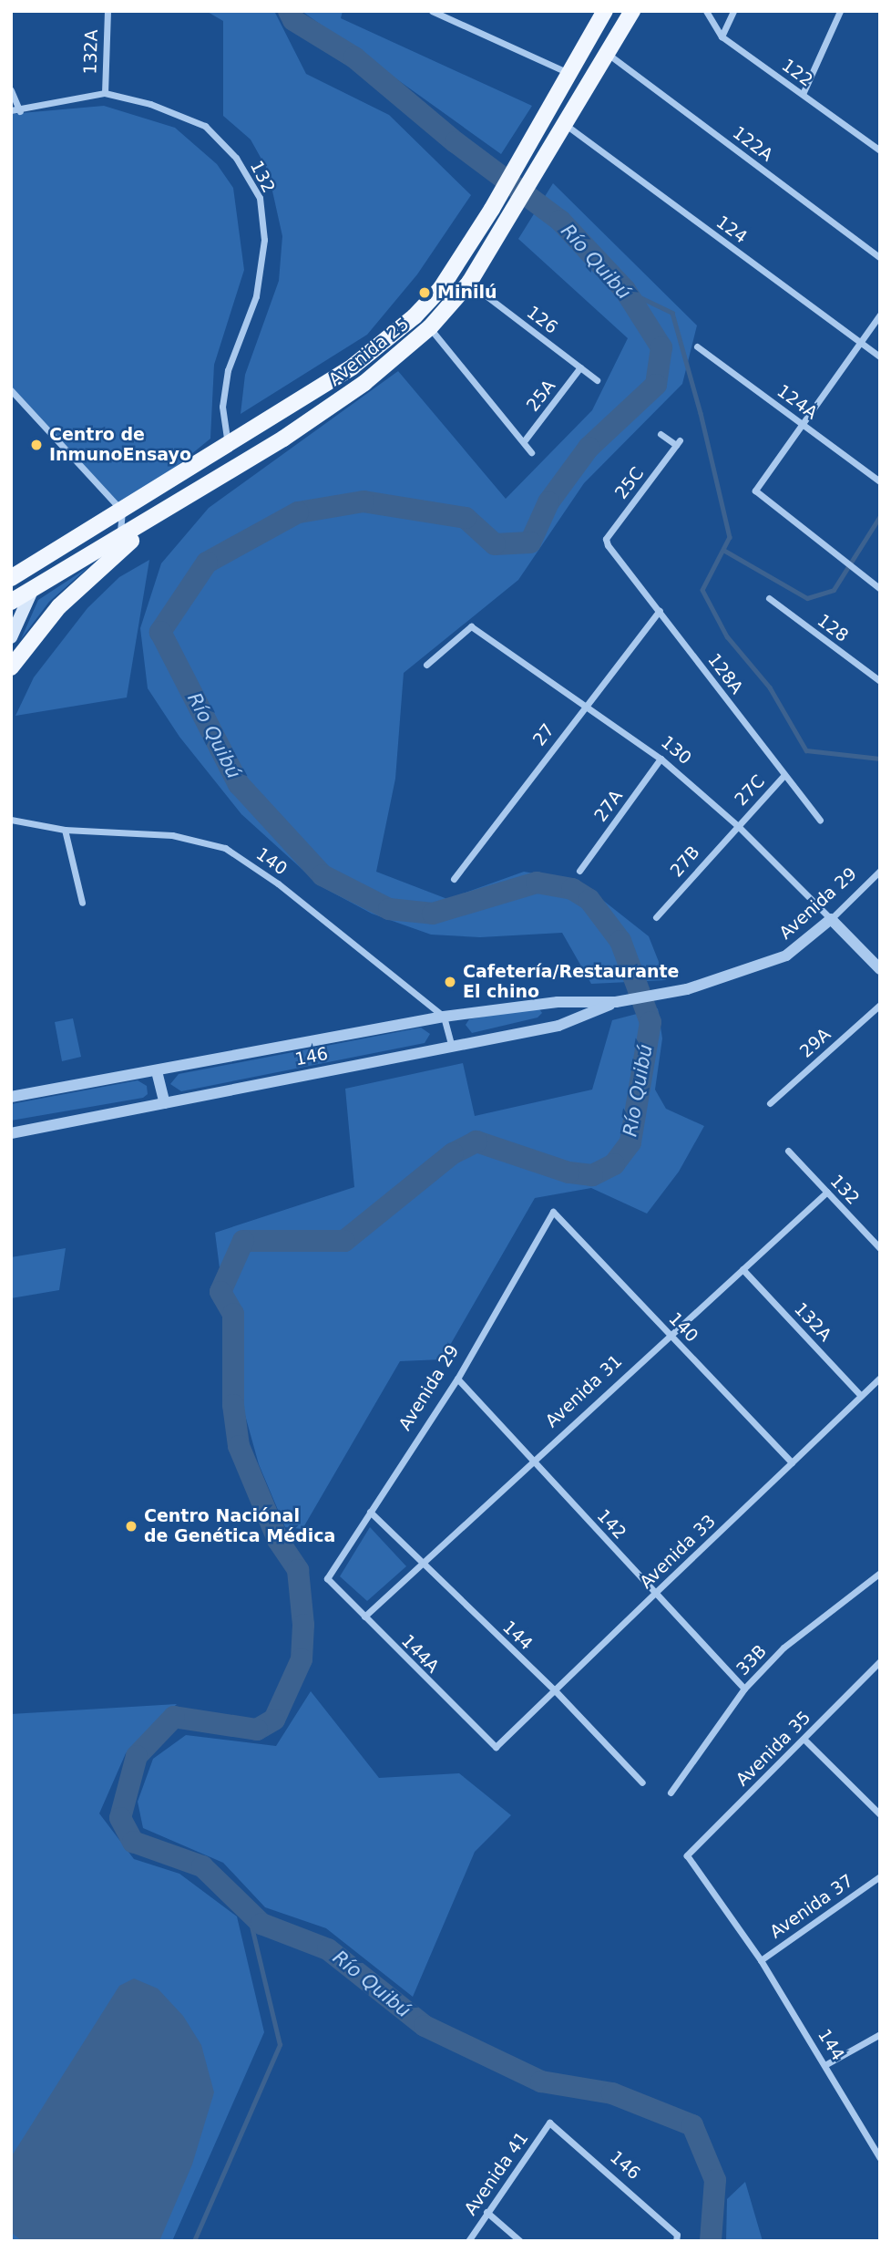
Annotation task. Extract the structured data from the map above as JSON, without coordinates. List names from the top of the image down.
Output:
{
  "streets": {
    "main road": ["Avenida 25"],
    "street": [
      "132A",
      "122",
      "122A",
      "132",
      "124",
      "126",
      "25A",
      "124A",
      "25C",
      "128",
      "128A",
      "27",
      "130",
      "27C",
      "27A",
      "140",
      "27B",
      "Avenida 29",
      "29A",
      "146",
      "Avenida 31",
      "142",
      "Avenida 33",
      "144",
      "144A",
      "33B",
      "Avenida 35",
      "Avenida 37",
      "Avenida 41"
    ]
  },
  "crossings": [
    ["132A", "132"],
    ["132A", "Avenida 31"],
    ["132A", "Avenida 33"],
    ["122A", "Avenida 25"],
    ["132", "Avenida 25"],
    ["132", "Avenida 31"],
    ["124", "Avenida 25"],
    ["126", "Avenida 25"],
    ["126", "25A"],
    ["25C", "128A"],
    ["128A", "27"],
    ["128A", "27C"],
    ["27", "130"],
    ["130", "27C"],
    ["130", "27A"],
    ["130", "27B"],
    ["130", "Avenida 29"],
    ["27C", "27B"],
    ["140", "Avenida 29"],
    ["140", "146"],
    ["140", "Avenida 31"],
    ["140", "Avenida 33"],
    ["Avenida 29", "146"],
    ["Avenida 29", "142"],
    ["Avenida 29", "144"],
    ["Avenida 29", "144A"],
    ["146", "Avenida 41"],
    ["Avenida 31", "142"],
    ["Avenida 31", "144"],
    ["Avenida 31", "144A"],
    ["142", "Avenida 33"],
    ["142", "33B"],
    ["Avenida 33", "144"],
    ["Avenida 33", "144A"],
    ["144", "Avenida 35"],
    ["144", "Avenida 37"]
  ],
  "water": ["Río Quibú"],
  "places": [
    "Minilú",
    "Centro de InmunoEnsayo",
    "Cafetería/Restaurante El chino",
    "Centro Naciónal de Genética Médica"
  ]
}
